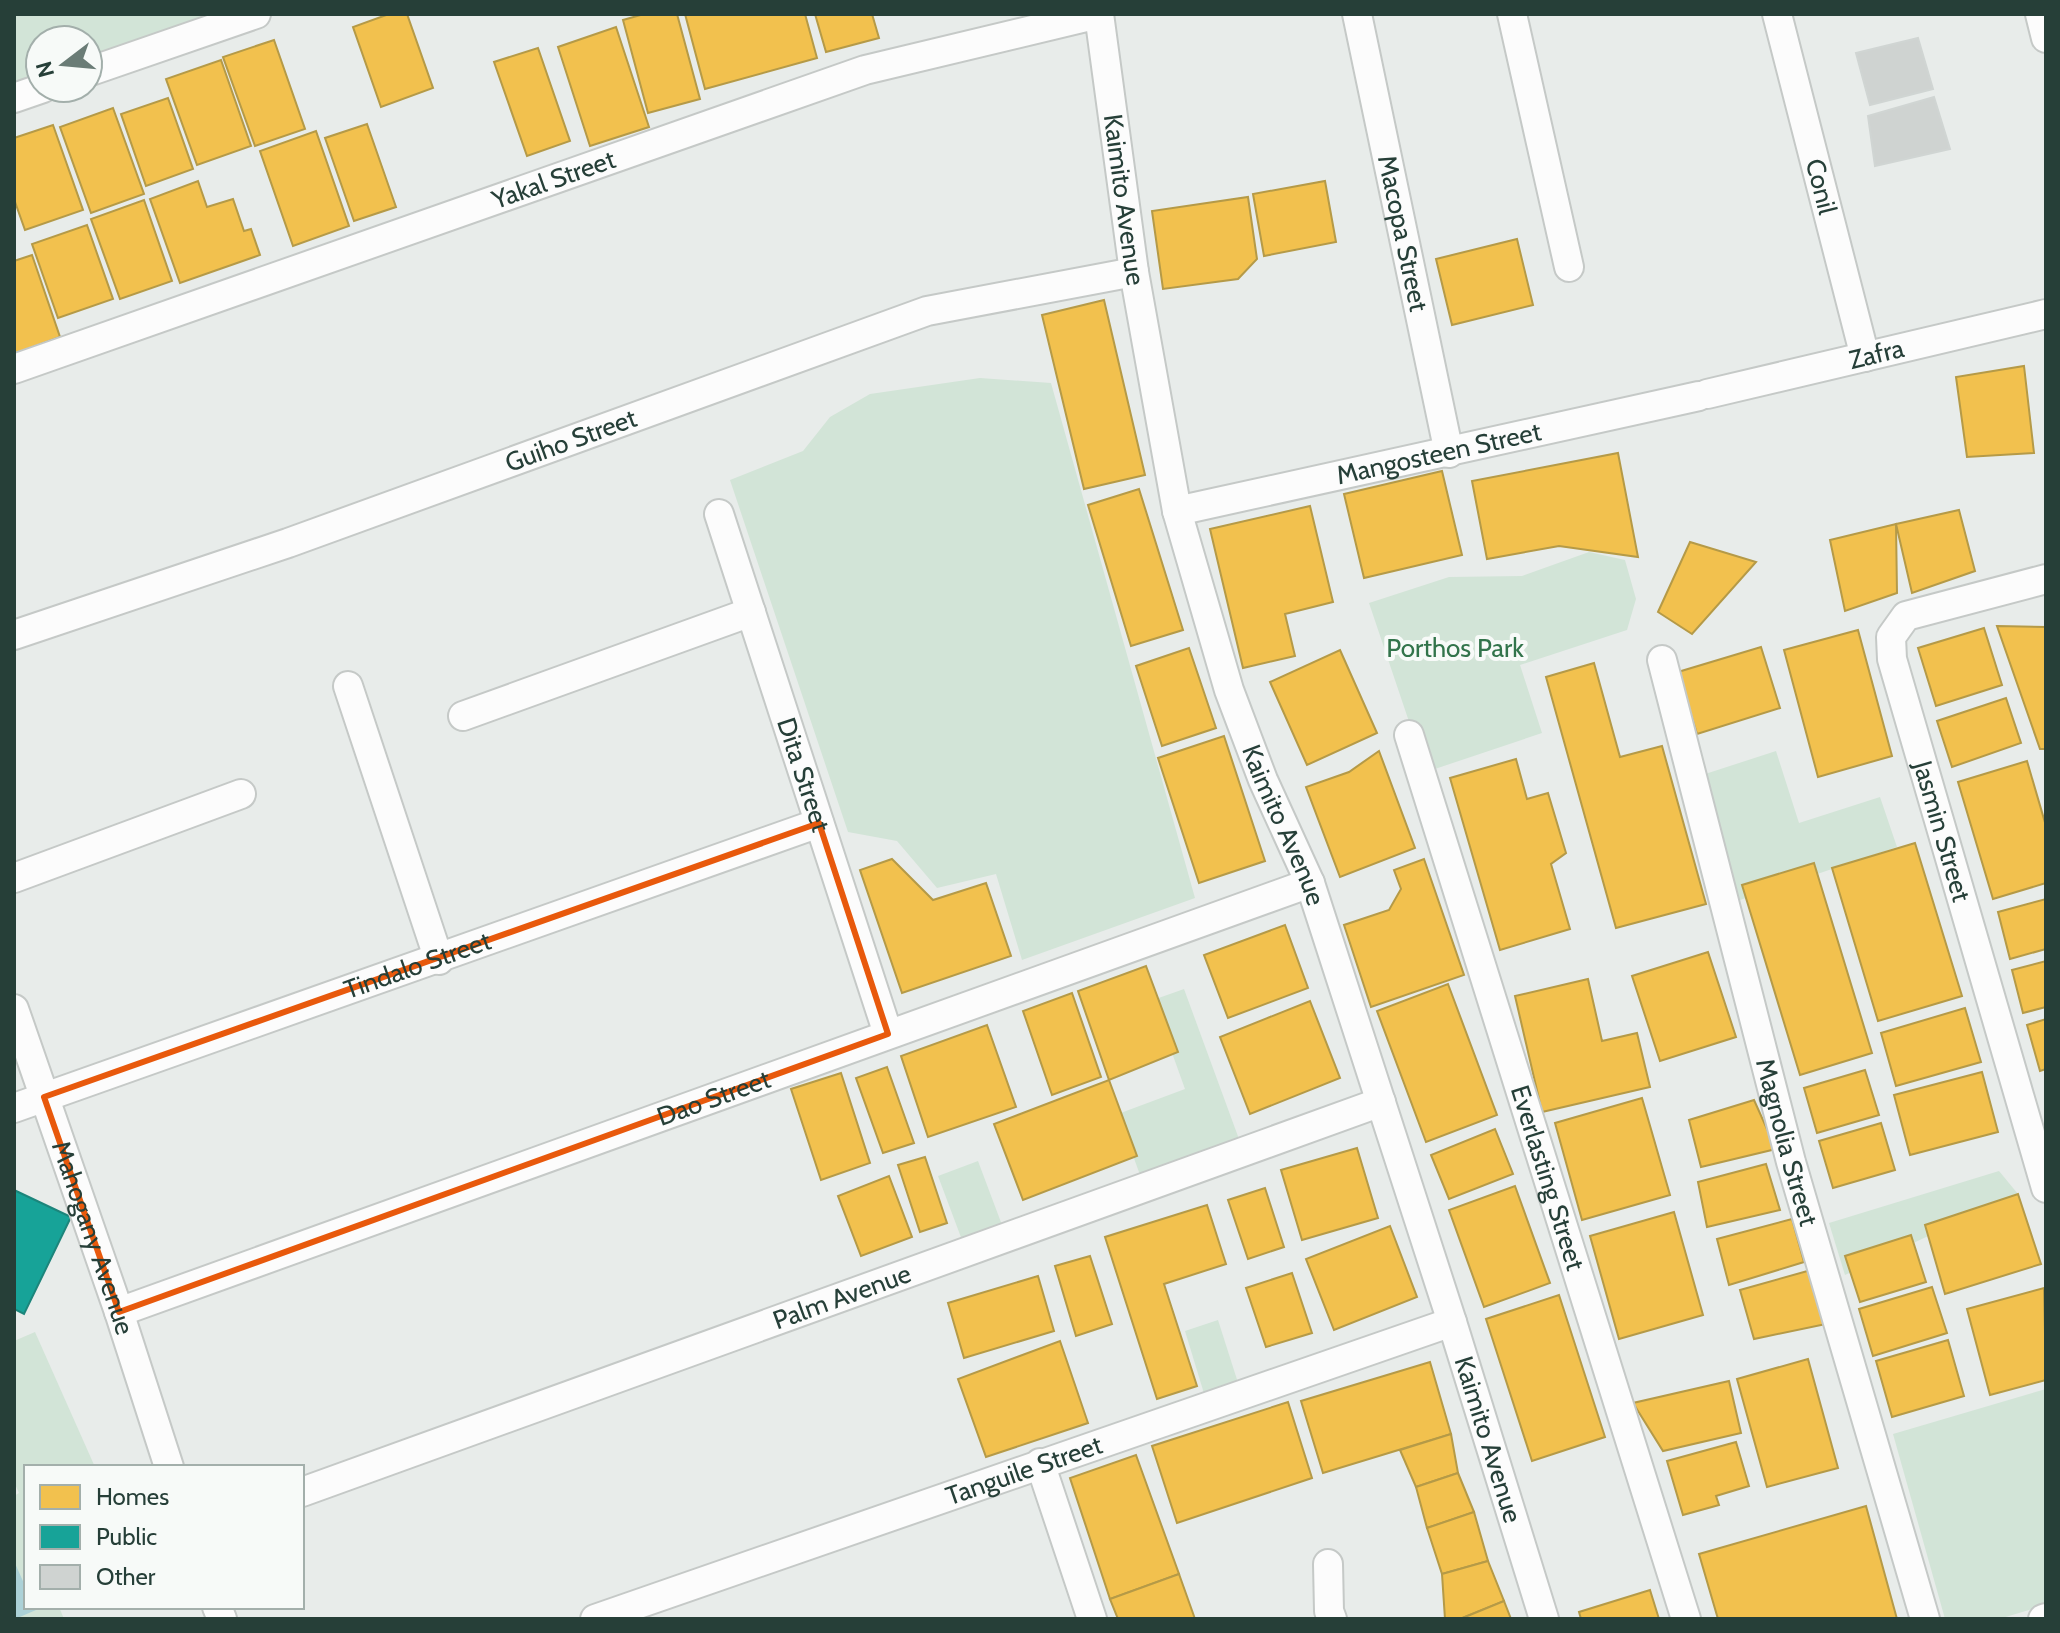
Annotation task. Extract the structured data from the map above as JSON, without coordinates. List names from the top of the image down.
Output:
{
  "streets": {
    "street": [
      "Yakal Street",
      "Conil",
      "Kaimito Avenue",
      "Macopa Street",
      "Zafra",
      "Guiho Street",
      "Mangosteen Street",
      "Dita Street",
      "Jasmin Street",
      "Tindalo Street",
      "Dao Street",
      "Magnolia Street",
      "Everlasting Street",
      "Mahogany Avenue",
      "Palm Avenue",
      "Tanguile Street"
    ]
  },
  "crossings": [
    ["Yakal Street", "Kaimito Avenue"],
    ["Conil", "Zafra"],
    ["Kaimito Avenue", "Guiho Street"],
    ["Kaimito Avenue", "Mangosteen Street"],
    ["Kaimito Avenue", "Dao Street"],
    ["Kaimito Avenue", "Palm Avenue"],
    ["Kaimito Avenue", "Tanguile Street"],
    ["Macopa Street", "Mangosteen Street"],
    ["Zafra", "Mangosteen Street"],
    ["Dita Street", "Tindalo Street"],
    ["Dita Street", "Dao Street"],
    ["Tindalo Street", "Mahogany Avenue"],
    ["Dao Street", "Mahogany Avenue"]
  ],
  "parks": ["Porthos Park"],
  "legend": ["Homes", "Public", "Other"],
  "north": "left"
}
